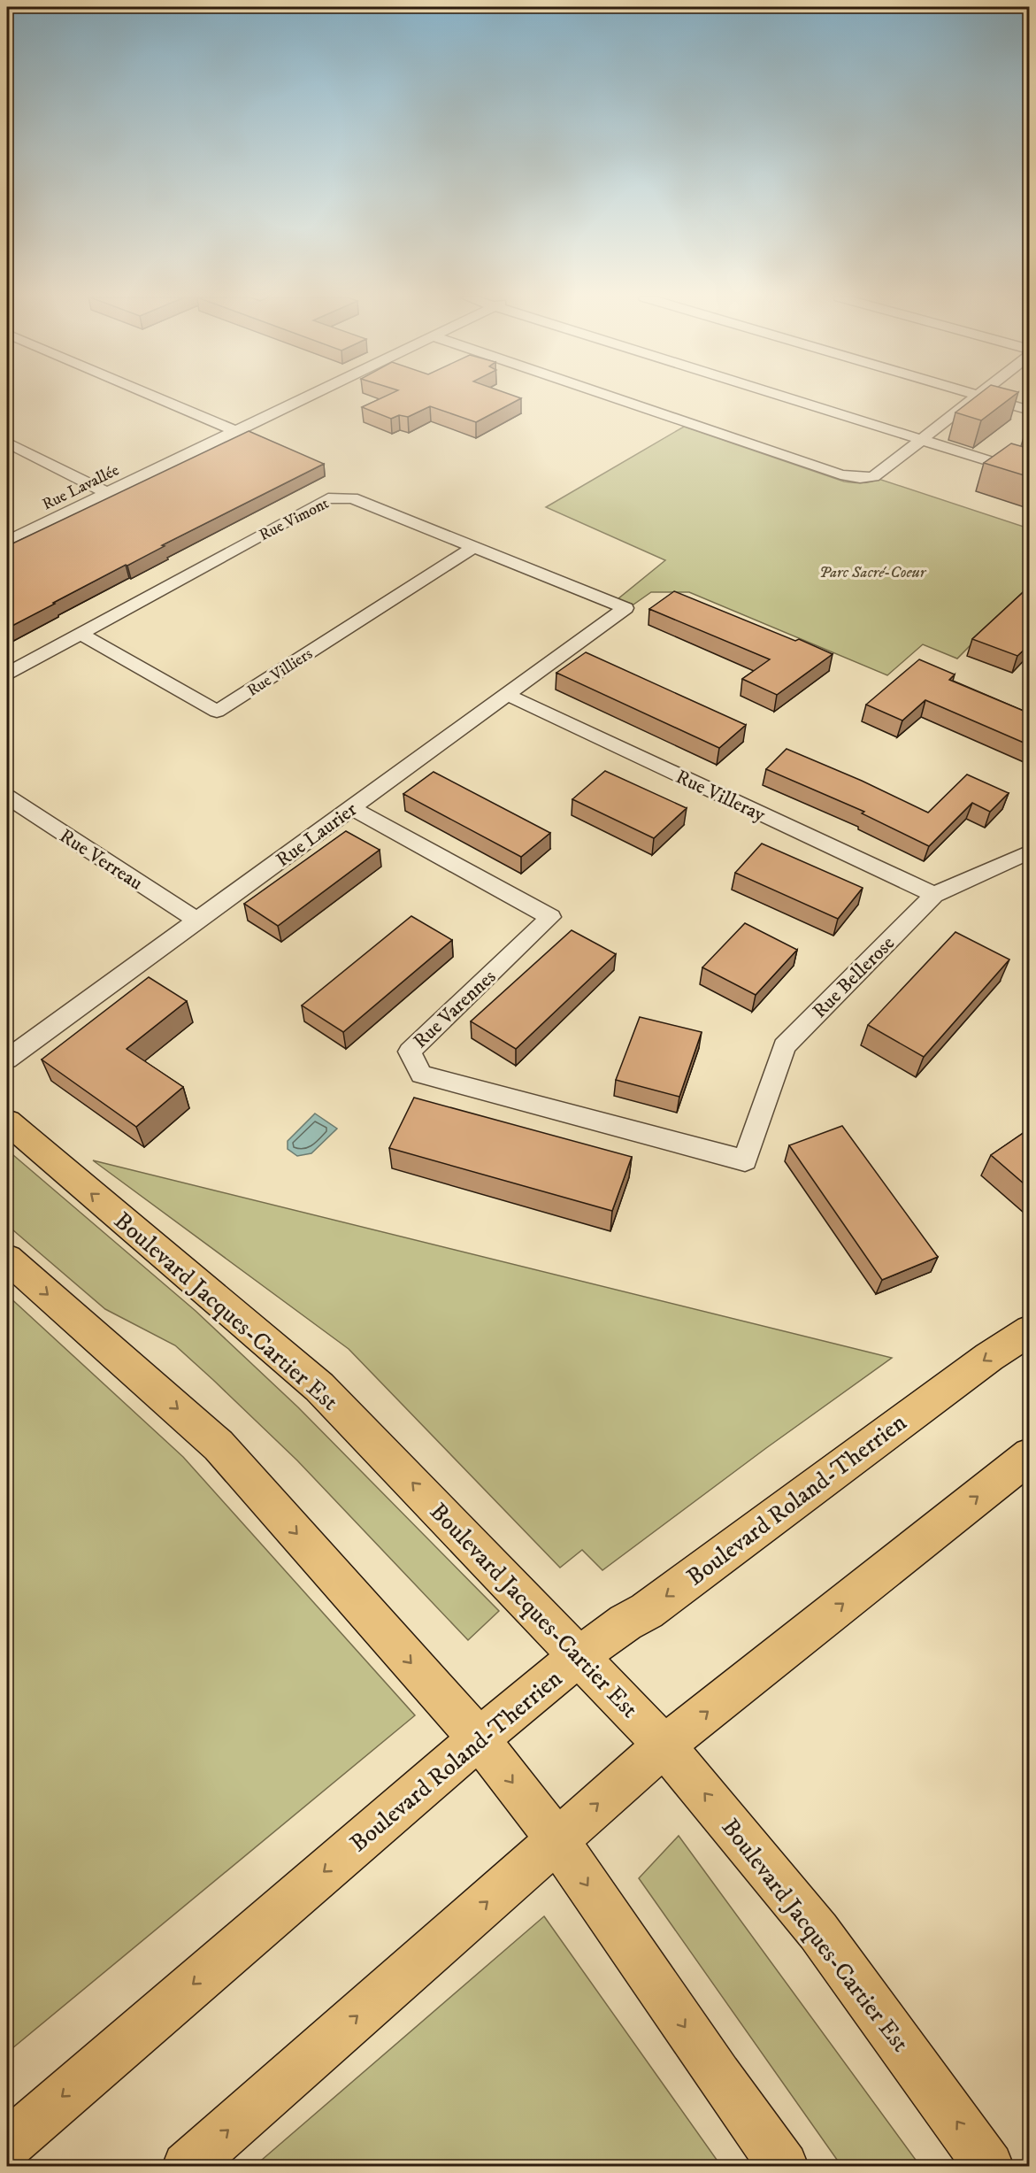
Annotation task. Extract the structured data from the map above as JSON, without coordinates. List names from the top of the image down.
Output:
{
  "streets": {
    "main road": ["Boulevard Jacques-Cartier Est", "Boulevard Roland-Therrien"],
    "street": [
      "Rue Lavallée",
      "Rue Vimont",
      "Rue Villiers",
      "Rue Villeray",
      "Rue Laurier",
      "Rue Verreau",
      "Rue Bellerose",
      "Rue Varennes"
    ]
  },
  "crossings": [
    ["Rue Vimont", "Rue Villiers"],
    ["Rue Vimont", "Rue Laurier"],
    ["Rue Villeray", "Rue Laurier"],
    ["Rue Villeray", "Rue Bellerose"],
    ["Rue Laurier", "Rue Verreau"],
    ["Rue Laurier", "Rue Varennes"],
    ["Rue Bellerose", "Rue Varennes"],
    ["Boulevard Jacques-Cartier Est", "Boulevard Roland-Therrien"]
  ],
  "parks": ["Parc Sacré-Coeur"]
}
